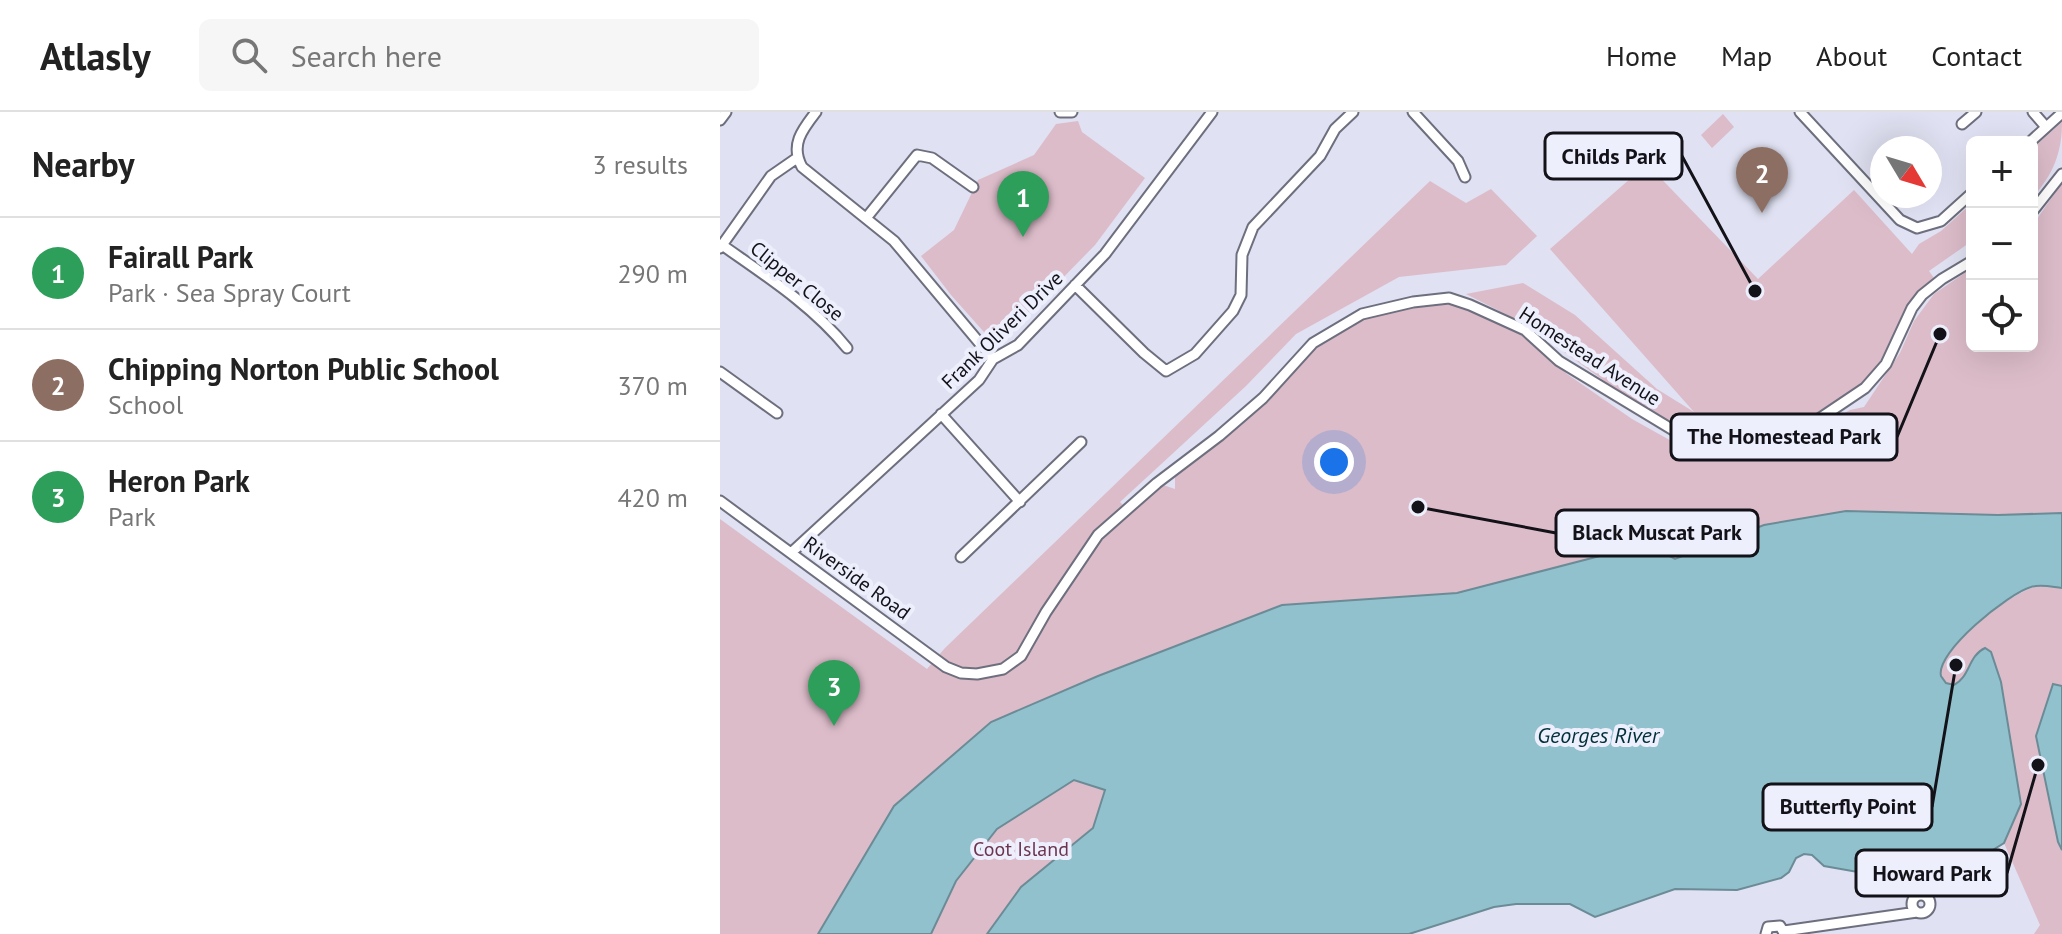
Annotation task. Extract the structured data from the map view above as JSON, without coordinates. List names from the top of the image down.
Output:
{
  "streets": {
    "street": [
      "Clipper Close",
      "Frank Oliveri Drive",
      "Homestead Avenue",
      "Riverside Road"
    ]
  },
  "crossings": [
    ["Frank Oliveri Drive", "Riverside Road"],
    ["Homestead Avenue", "Riverside Road"]
  ],
  "water": ["Georges River"],
  "parks": ["Coot Island"],
  "places": [
    "Childs Park",
    "The Homestead Park",
    "Black Muscat Park",
    "Butterfly Point",
    "Howard Park"
  ],
  "north": "bottom right",
  "page": {
    "header": "Atlasly",
    "search": "Search here",
    "nav": [
      "Home",
      "Map",
      "About",
      "Contact"
    ],
    "heading": ["Nearby", "3 results"],
    "map_buttons": ["+", "−"],
    "pins": ["2", "1", "3"],
    "list": [
      {
        "mark": "1",
        "name": "Fairall Park",
        "note": "Park · Sea Spray Court",
        "value": "290 m"
      },
      {
        "mark": "2",
        "name": "Chipping Norton Public School",
        "note": "School",
        "value": "370 m"
      },
      {
        "mark": "3",
        "name": "Heron Park",
        "note": "Park",
        "value": "420 m"
      }
    ]
  }
}
